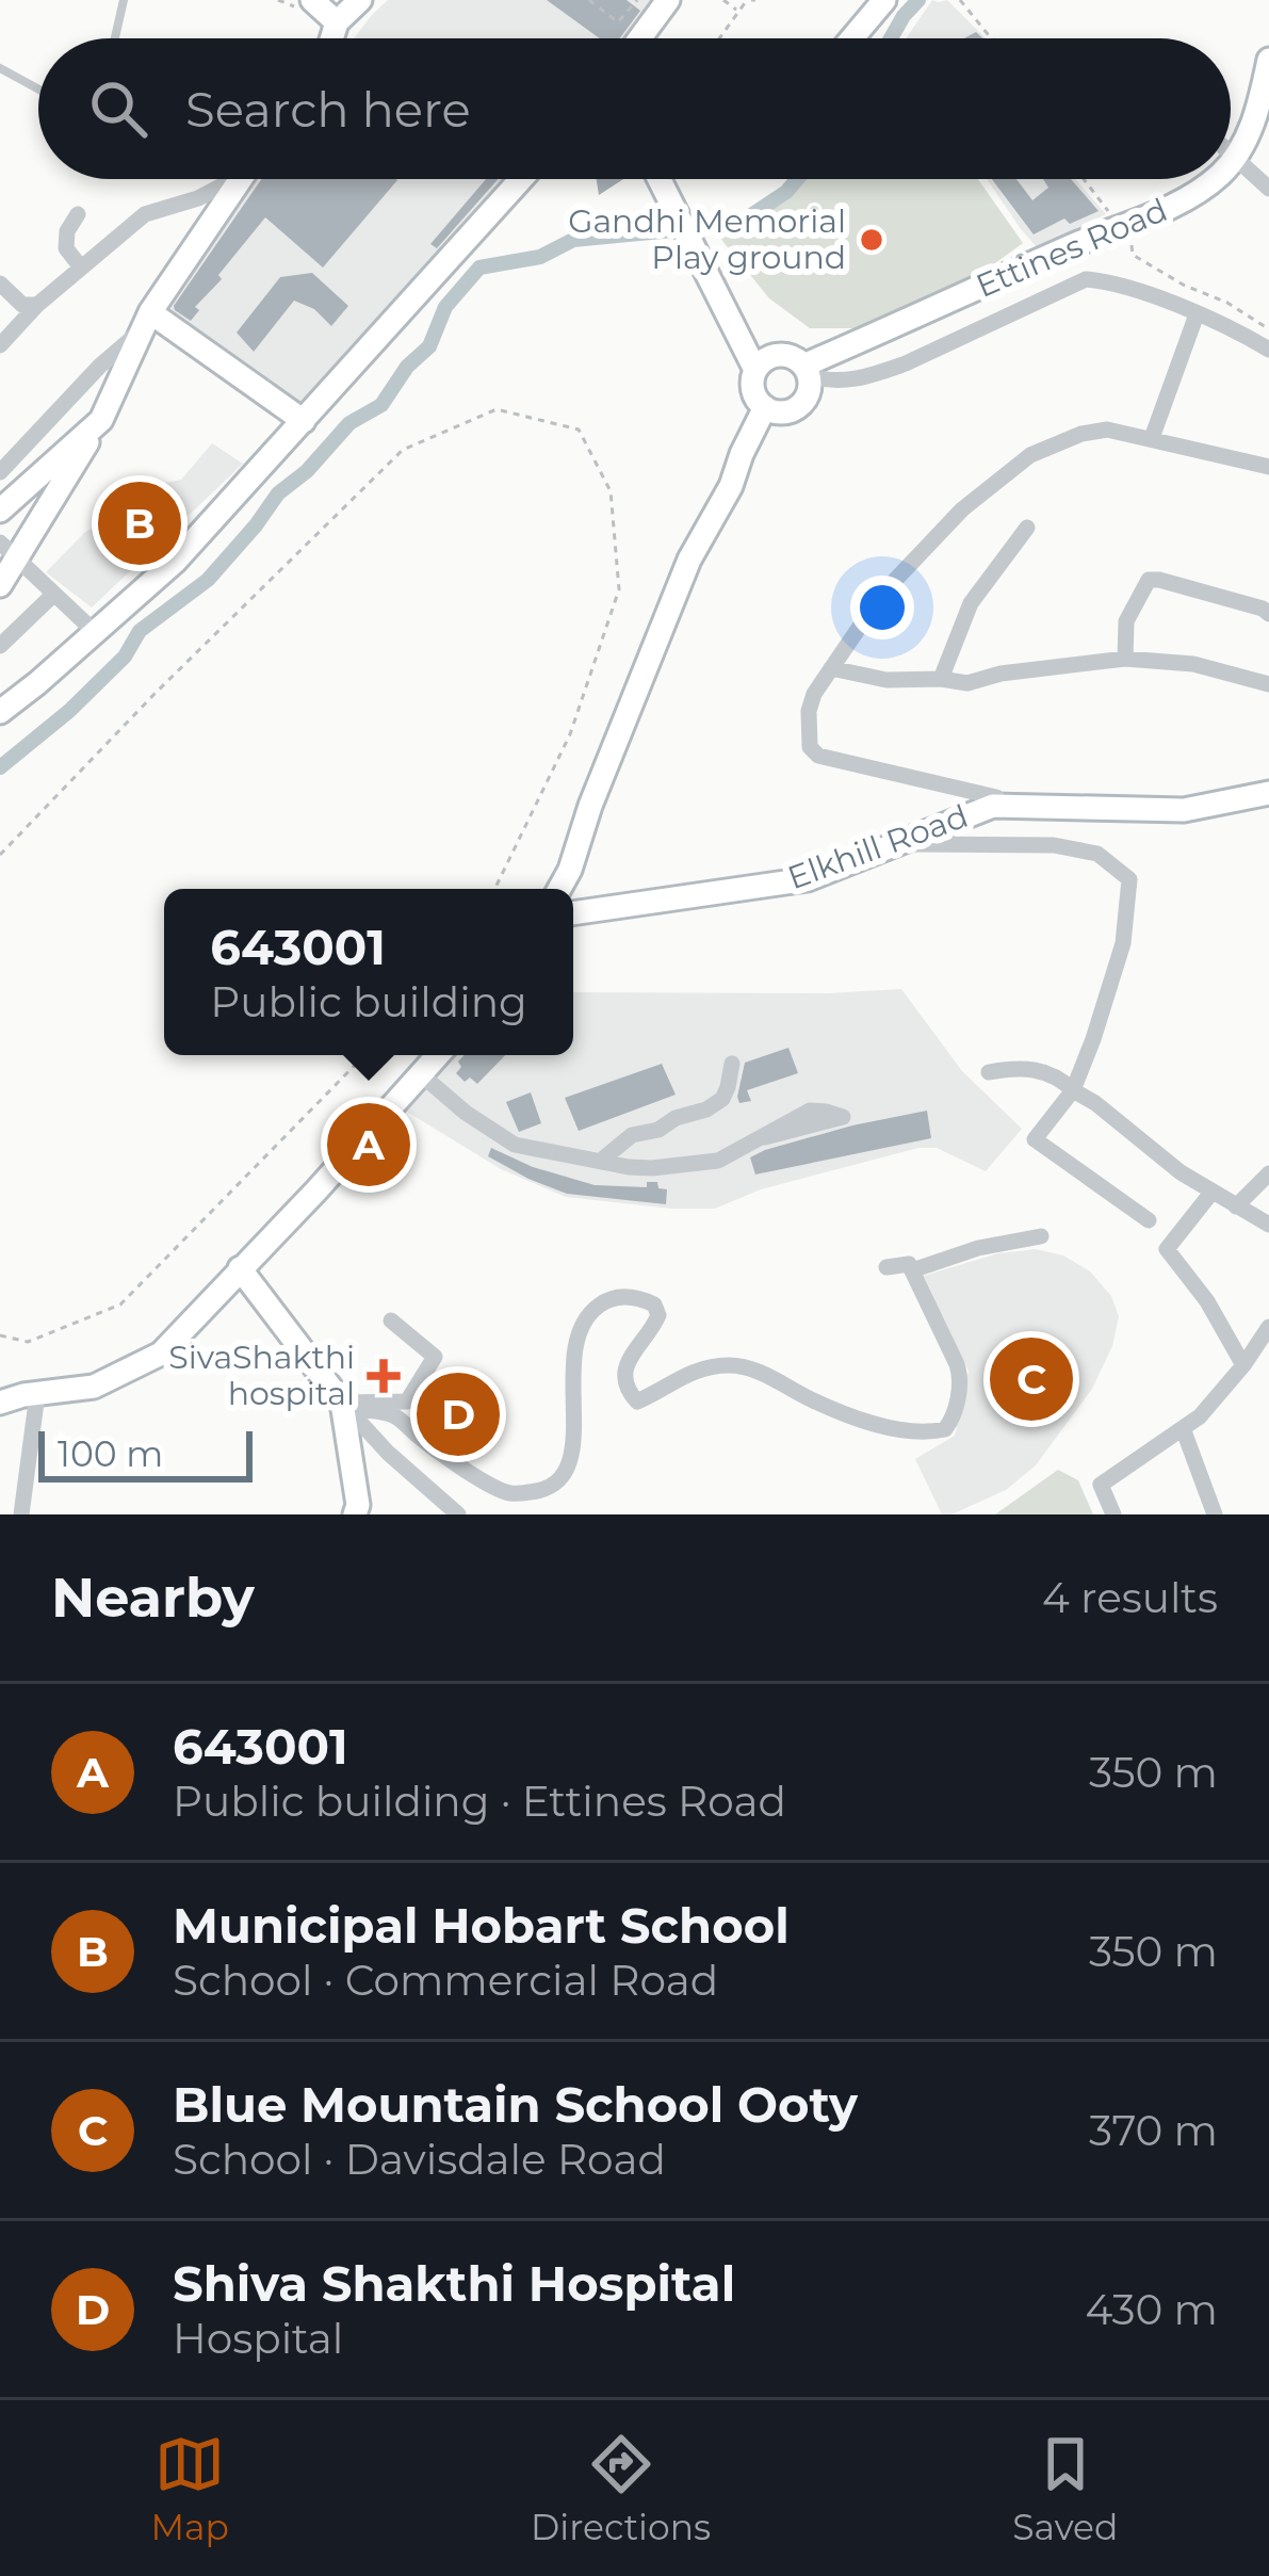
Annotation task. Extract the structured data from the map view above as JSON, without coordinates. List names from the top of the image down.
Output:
{
  "streets": {
    "main road": ["Ettines Road", "Elkhill Road"]
  },
  "places": {
    "other": ["Gandhi Memorial Play ground"],
    "health": ["SivaShakthi hospital"]
  },
  "scale_bar": "100 m",
  "page": {
    "search": "Search here",
    "pins": [
      "B",
      "A",
      "C",
      "D"
    ],
    "popup": ["643001", "Public building"],
    "scale": "100 m",
    "heading": ["Nearby", "4 results"],
    "list": [
      {
        "mark": "A",
        "name": "643001",
        "note": "Public building · Ettines Road",
        "value": "350 m"
      },
      {
        "mark": "B",
        "name": "Municipal Hobart School",
        "note": "School · Commercial Road",
        "value": "350 m"
      },
      {
        "mark": "C",
        "name": "Blue Mountain School Ooty",
        "note": "School · Davisdale Road",
        "value": "370 m"
      },
      {
        "mark": "D",
        "name": "Shiva Shakthi Hospital",
        "note": "Hospital",
        "value": "430 m"
      }
    ],
    "nav": ["Map", "Directions", "Saved"]
  }
}
